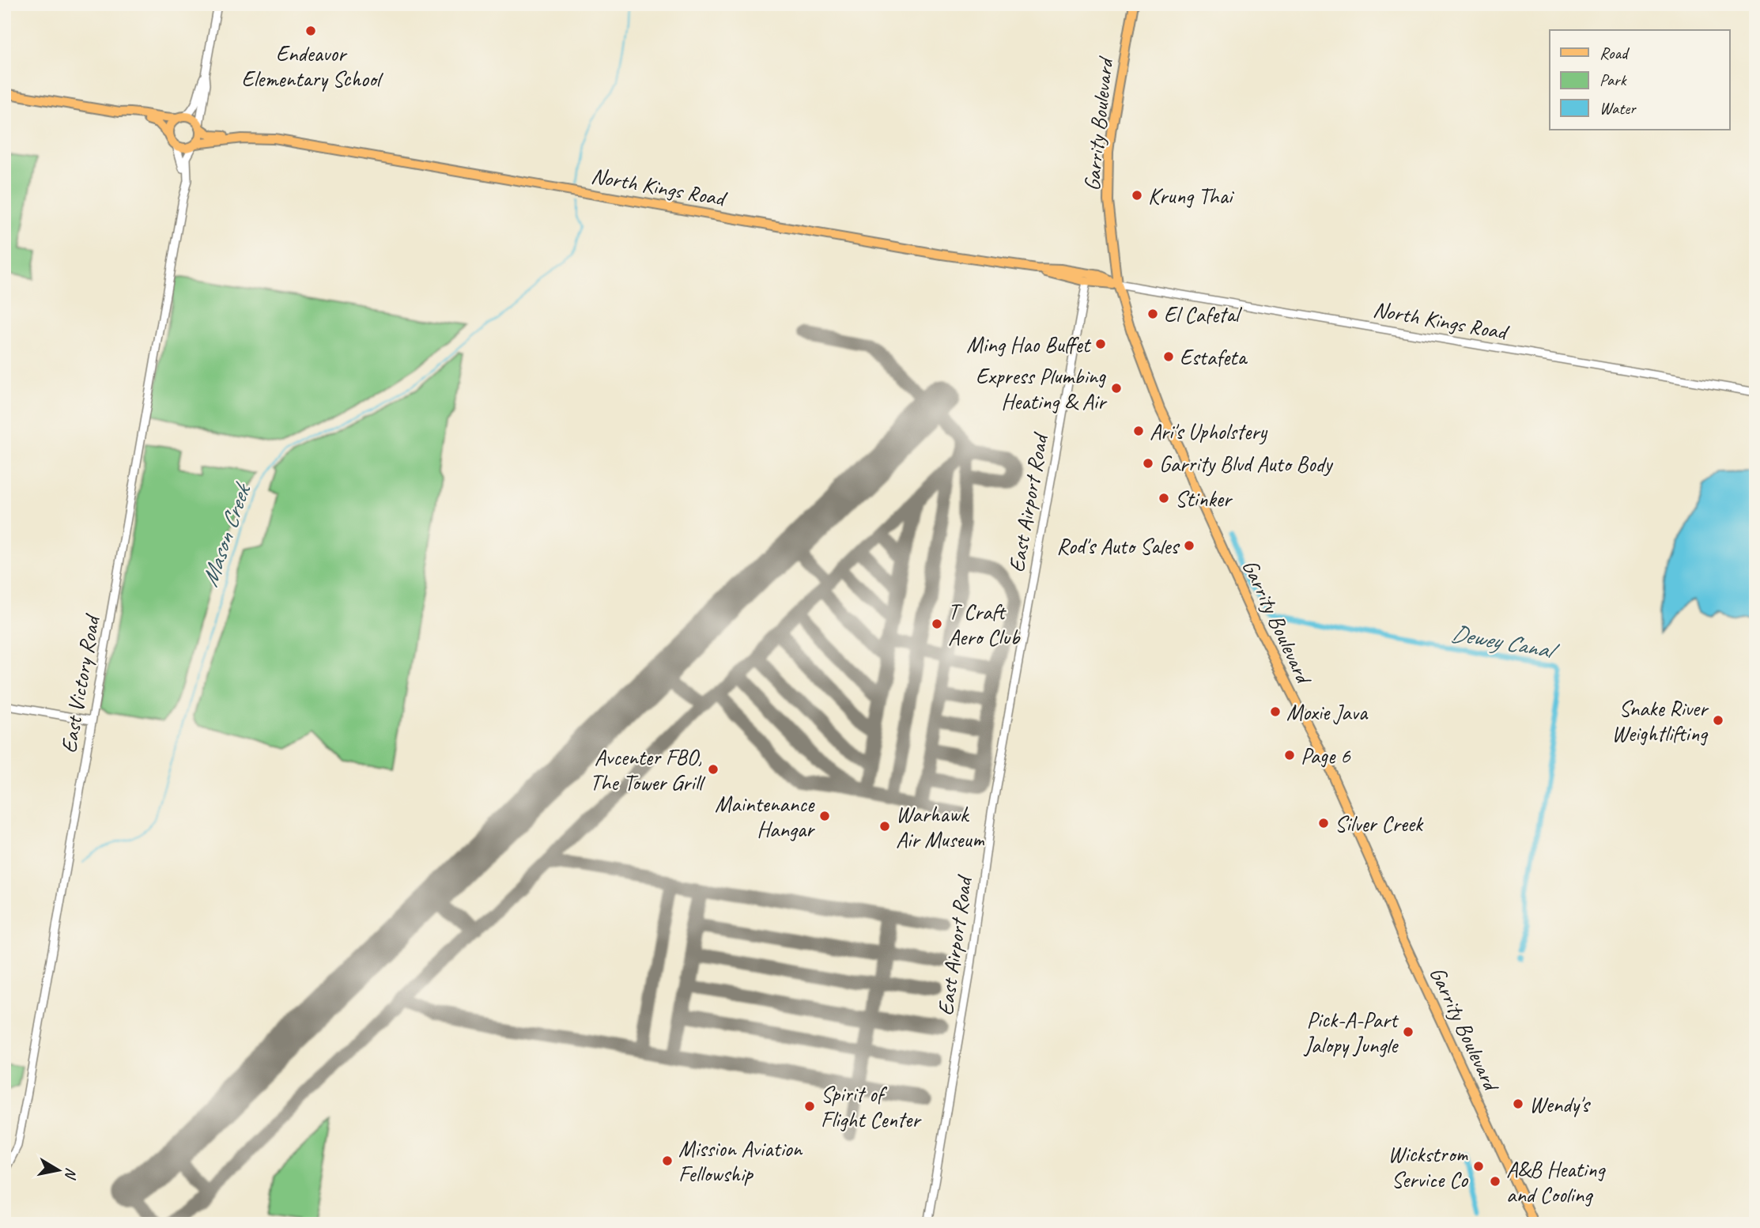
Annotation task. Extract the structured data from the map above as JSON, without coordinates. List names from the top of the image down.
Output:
{
  "streets": {
    "main road": ["Garrity Boulevard", "North Kings Road"],
    "street": ["East Airport Road", "East Victory Road"]
  },
  "crossings": [
    ["Garrity Boulevard", "North Kings Road"],
    ["North Kings Road", "East Airport Road"],
    ["North Kings Road", "East Victory Road"]
  ],
  "water": ["Mason Creek", "Dewey Canal"],
  "places": [
    "Endeavor Elementary School",
    "Krung Thai",
    "El Cafetal",
    "Ming Hao Buffet",
    "Estafeta",
    "Express Plumbing Heating & Air",
    "Ari's Upholstery",
    "Garrity Blvd Auto Body",
    "Stinker",
    "Rod's Auto Sales",
    "T Craft Aero Club",
    "Moxie Java",
    "Snake River Weightlifting",
    "Page 6",
    "Avcenter FBO, The Tower Grill",
    "Maintenance Hangar",
    "Silver Creek",
    "Warhawk Air Museum",
    "Pick-A-Part Jalopy Jungle",
    "Wendy's",
    "Spirit of Flight Center",
    "Mission Aviation Fellowship",
    "Wickstrom Service Co",
    "A&B Heating and Cooling"
  ],
  "legend": ["Road", "Park", "Water"],
  "north": "right"
}
